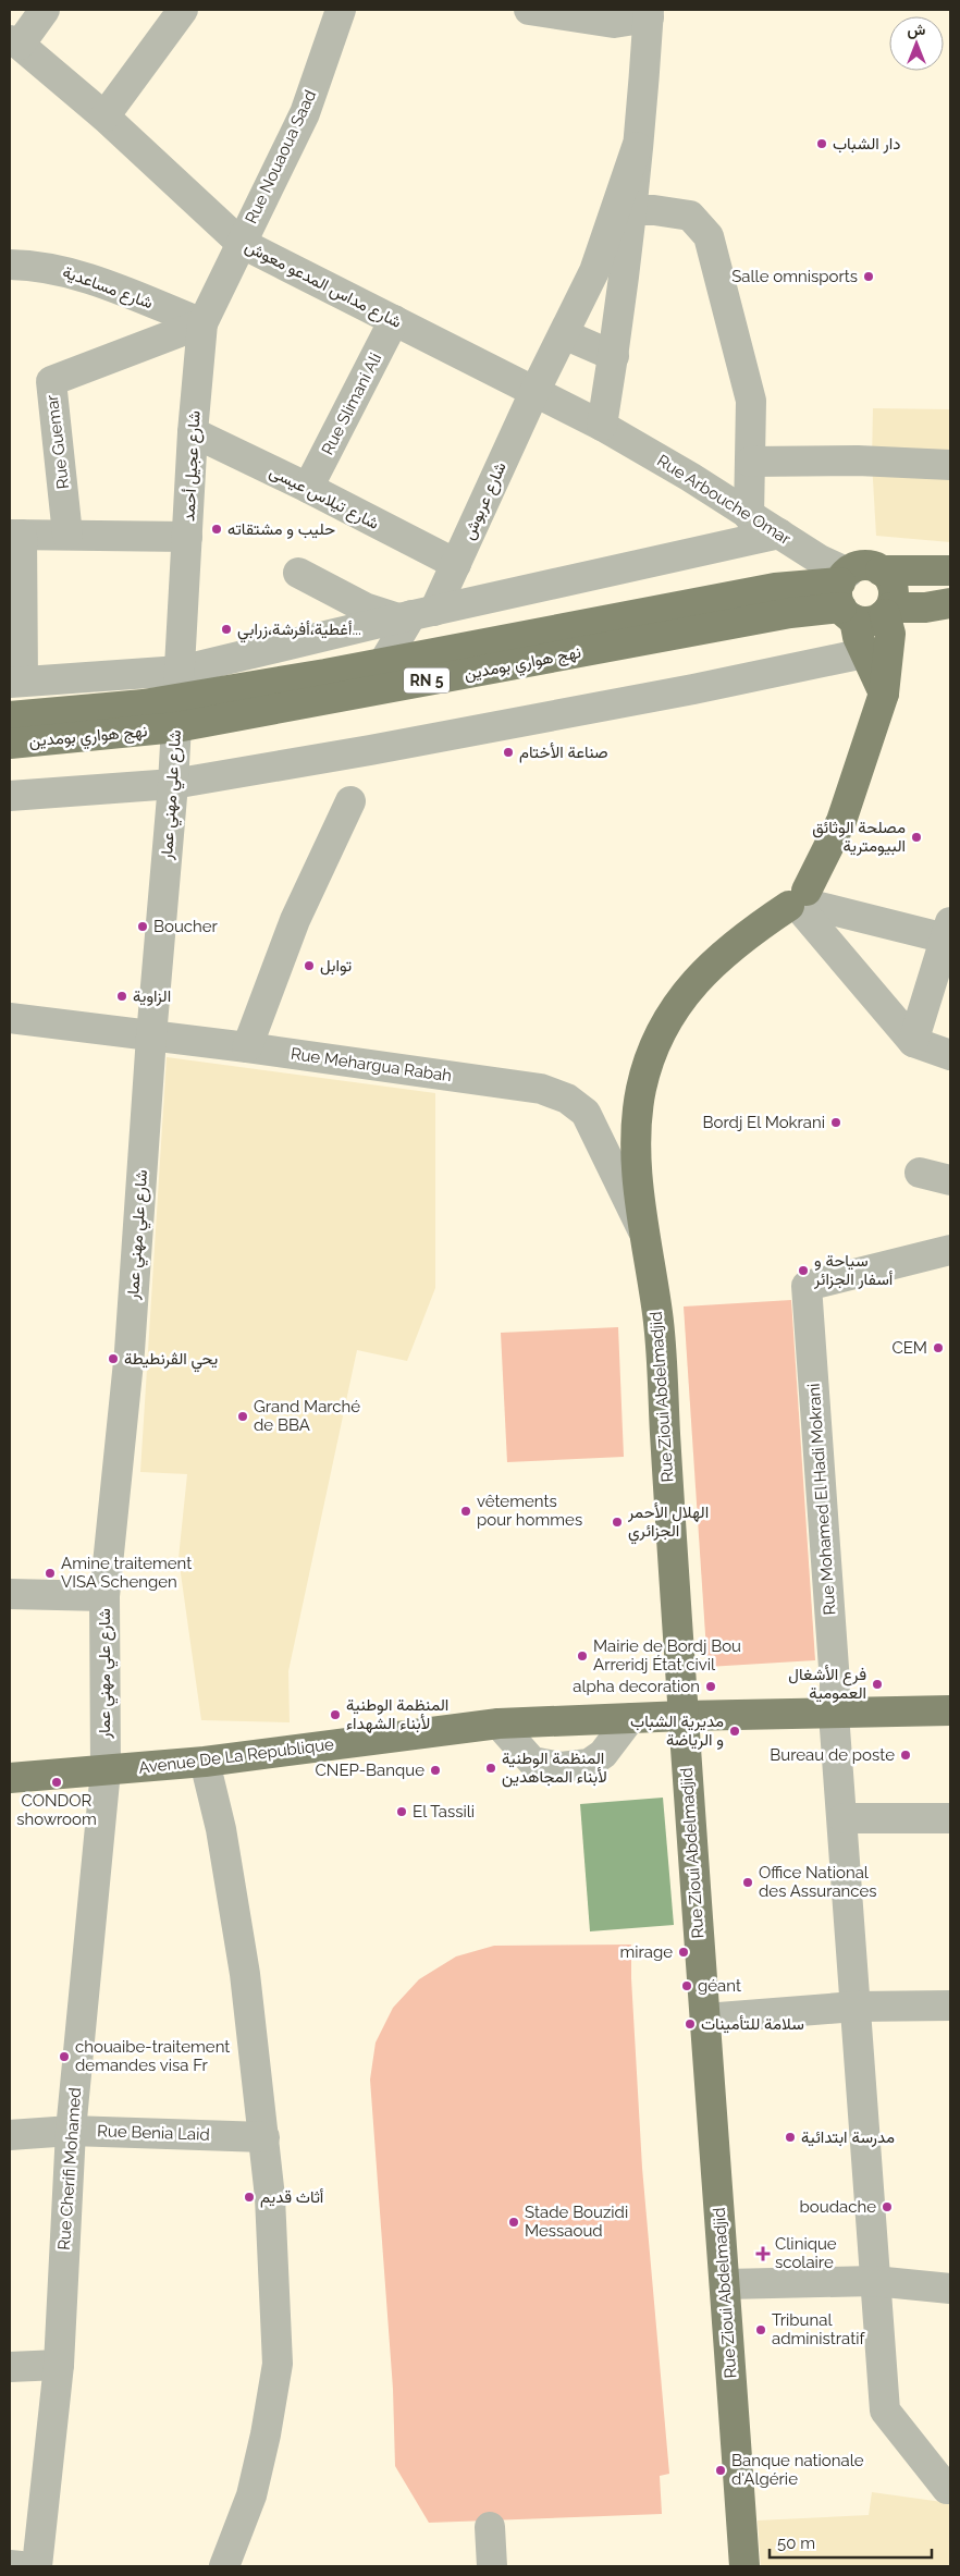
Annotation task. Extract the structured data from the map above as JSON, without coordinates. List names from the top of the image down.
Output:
{
  "streets": {
    "main road": [
      "نهج هواري بومدين",
      "RN 5",
      "Rue Zioui Abdelmadjid",
      "Avenue De La Republique"
    ],
    "street": [
      "Rue Nouaoua Saad",
      "شارع مداس المدعو معوش",
      "شارع مساعدية",
      "Rue Slimani Ali",
      "Rue Guemar",
      "شارع عجيل أحمد",
      "شارع تيلاس عيسى",
      "Rue Arbouche Omar",
      "شارع عربوش",
      "شارع علي مهني عمار",
      "Rue Mehargua Rabah",
      "Rue Mohamed El Hadi Mokrani",
      "Rue Benia Laid",
      "Rue Cherifi Mohamed"
    ]
  },
  "crossings": [
    ["Rue Nouaoua Saad", "شارع مداس المدعو معوش"],
    ["Rue Nouaoua Saad", "شارع عجيل أحمد"],
    ["شارع مداس المدعو معوش", "Rue Slimani Ali"],
    ["شارع مداس المدعو معوش", "شارع عجيل أحمد"],
    ["شارع مداس المدعو معوش", "Rue Arbouche Omar"],
    ["شارع مداس المدعو معوش", "شارع عربوش"],
    ["شارع مساعدية", "Rue Guemar"],
    ["شارع مساعدية", "شارع عجيل أحمد"],
    ["Rue Slimani Ali", "شارع تيلاس عيسى"],
    ["Rue Guemar", "شارع عجيل أحمد"],
    ["شارع عجيل أحمد", "شارع تيلاس عيسى"],
    ["شارع عجيل أحمد", "نهج هواري بومدين"],
    ["شارع عجيل أحمد", "شارع علي مهني عمار"],
    ["شارع تيلاس عيسى", "شارع عربوش"],
    ["Rue Arbouche Omar", "نهج هواري بومدين"],
    ["شارع عربوش", "نهج هواري بومدين"],
    ["نهج هواري بومدين", "شارع علي مهني عمار"],
    ["شارع علي مهني عمار", "Rue Mehargua Rabah"],
    ["شارع علي مهني عمار", "Avenue De La Republique"],
    ["شارع علي مهني عمار", "Rue Cherifi Mohamed"],
    ["Rue Mehargua Rabah", "Rue Zioui Abdelmadjid"],
    ["Rue Zioui Abdelmadjid", "Avenue De La Republique"],
    ["Rue Mohamed El Hadi Mokrani", "Avenue De La Republique"],
    ["Avenue De La Republique", "Rue Cherifi Mohamed"],
    ["Rue Benia Laid", "Rue Cherifi Mohamed"]
  ],
  "places": {
    "other": [
      "دار الشباب",
      "Salle omnisports",
      "حليب و مشتقاته",
      "أغطية،أفرشة،زرابي...",
      "صناعة الأختام",
      "مصلحة الوثائق البيومترية",
      "Boucher",
      "توابل",
      "الزاوية",
      "Bordj El Mokrani",
      "سياحة و أسفار الجزائر",
      "CEM",
      "يحي الڤرنطيطة",
      "Grand Marché de BBA",
      "vêtements pour hommes",
      "الهلال الأحمر الجزائري",
      "Amine traitement VISA Schengen",
      "Mairie de Bordj Bou Arreridj État civil",
      "فرع الأشغال العمومية",
      "alpha decoration",
      "المنظمة الوطنية لأبناء الشهداء",
      "مديرية الشباب و الرياضة",
      "Bureau de poste",
      "المنظمة الوطنية لأبناء المجاهدين",
      "CNEP-Banque",
      "CONDOR showroom",
      "El Tassili",
      "Office National des Assurances",
      "mirage",
      "géant",
      "سلامة للتأمينات",
      "chouaibe-traitement demandes visa Fr",
      "مدرسة ابتدائية",
      "أثاث قديم",
      "boudache",
      "Stade Bouzidi Messaoud",
      "Tribunal administratif",
      "Banque nationale d'Algérie"
    ],
    "health": ["Clinique scolaire"]
  },
  "scale_bar": "50 m",
  "north": "top"
}
